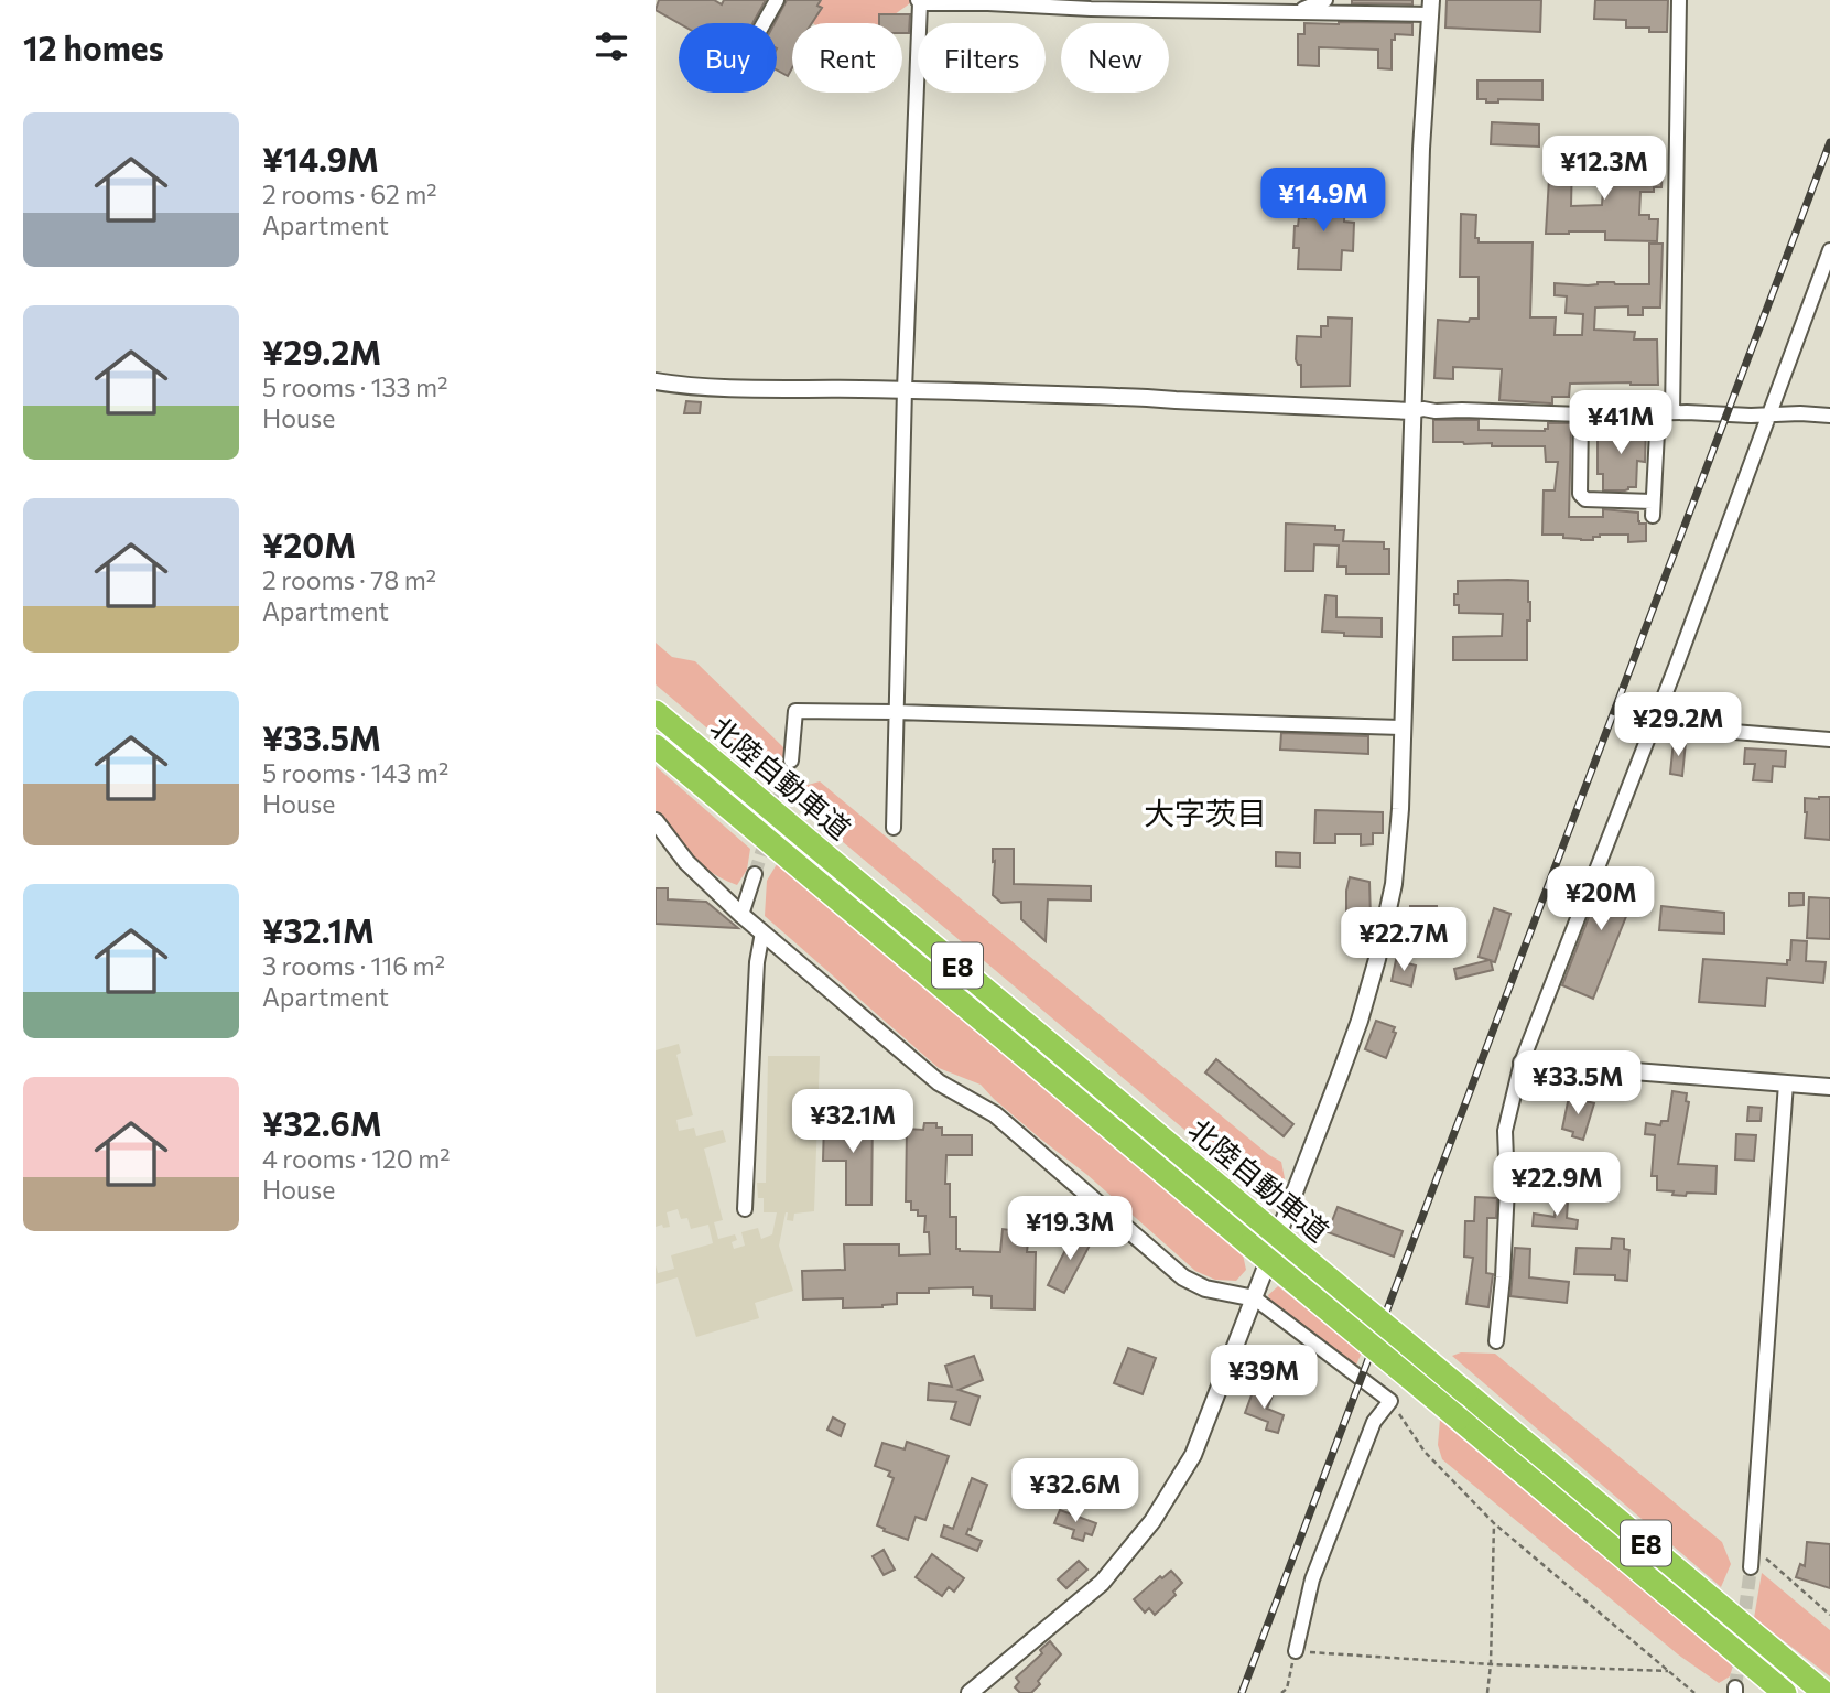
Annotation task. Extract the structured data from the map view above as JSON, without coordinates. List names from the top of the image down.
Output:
{
  "streets": {
    "highway": ["北陸自動車道", "E8"]
  },
  "districts": ["大字茨目"],
  "page": {
    "heading": "12 homes",
    "chip": [
      "Buy",
      "Rent",
      "Filters",
      "New"
    ],
    "list": [
      {
        "name": "¥14.9M",
        "note": "2 rooms · 62 m² · Apartment"
      },
      {
        "name": "¥29.2M",
        "note": "5 rooms · 133 m² · House"
      },
      {
        "name": "¥20M",
        "note": "2 rooms · 78 m² · Apartment"
      },
      {
        "name": "¥33.5M",
        "note": "5 rooms · 143 m² · House"
      },
      {
        "name": "¥32.1M",
        "note": "3 rooms · 116 m² · Apartment"
      },
      {
        "name": "¥32.6M",
        "note": "4 rooms · 120 m² · House"
      }
    ],
    "price": [
      "¥12.3M",
      "¥14.9M",
      "¥41M",
      "¥29.2M",
      "¥20M",
      "¥22.7M",
      "¥33.5M",
      "¥32.1M",
      "¥22.9M",
      "¥19.3M",
      "¥39M",
      "¥32.6M"
    ]
  }
}
